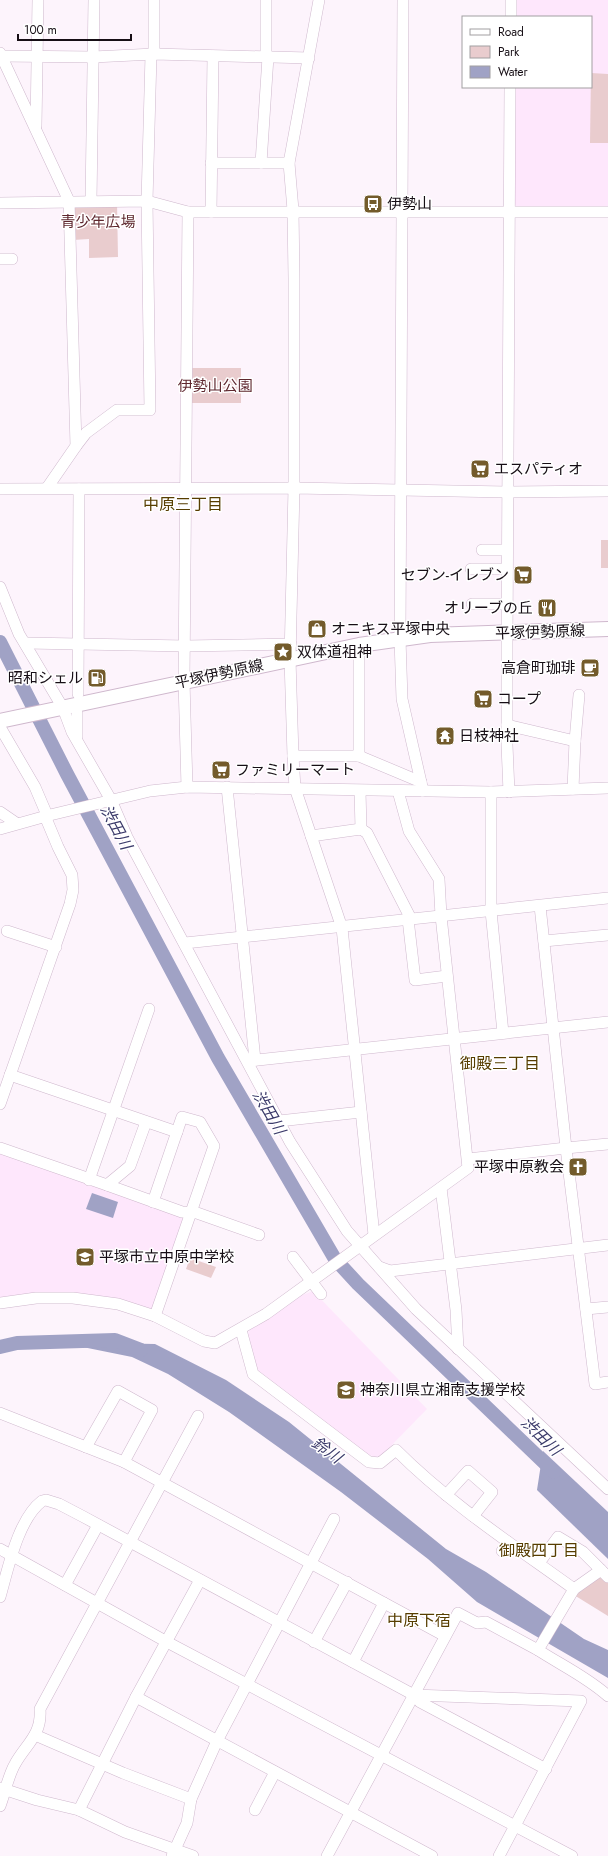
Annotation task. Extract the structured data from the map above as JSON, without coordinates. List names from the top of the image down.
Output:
{
  "streets": {
    "main road": ["平塚伊勢原線"]
  },
  "districts": [
    "中原三丁目",
    "御殿三丁目",
    "御殿四丁目",
    "中原下宿"
  ],
  "water": ["渋田川", "鈴川"],
  "parks": ["青少年広場", "伊勢山公園"],
  "places": {
    "bus stop": ["伊勢山"],
    "supermarket": [
      "エスパティオ",
      "セブン-イレブン",
      "コープ",
      "ファミリーマート"
    ],
    "restaurant": ["オリーブの丘"],
    "shop": ["オニキス平塚中央"],
    "place": ["双体道祖神"],
    "cafe": ["高倉町珈琲"],
    "fuel station": ["昭和シェル"],
    "temple": ["日枝神社"],
    "church": ["平塚中原教会"],
    "school or university": ["平塚市立中原中学校", "神奈川県立湘南支援学校"]
  },
  "legend": ["Road", "Park", "Water"],
  "scale_bar": "100 m"
}
